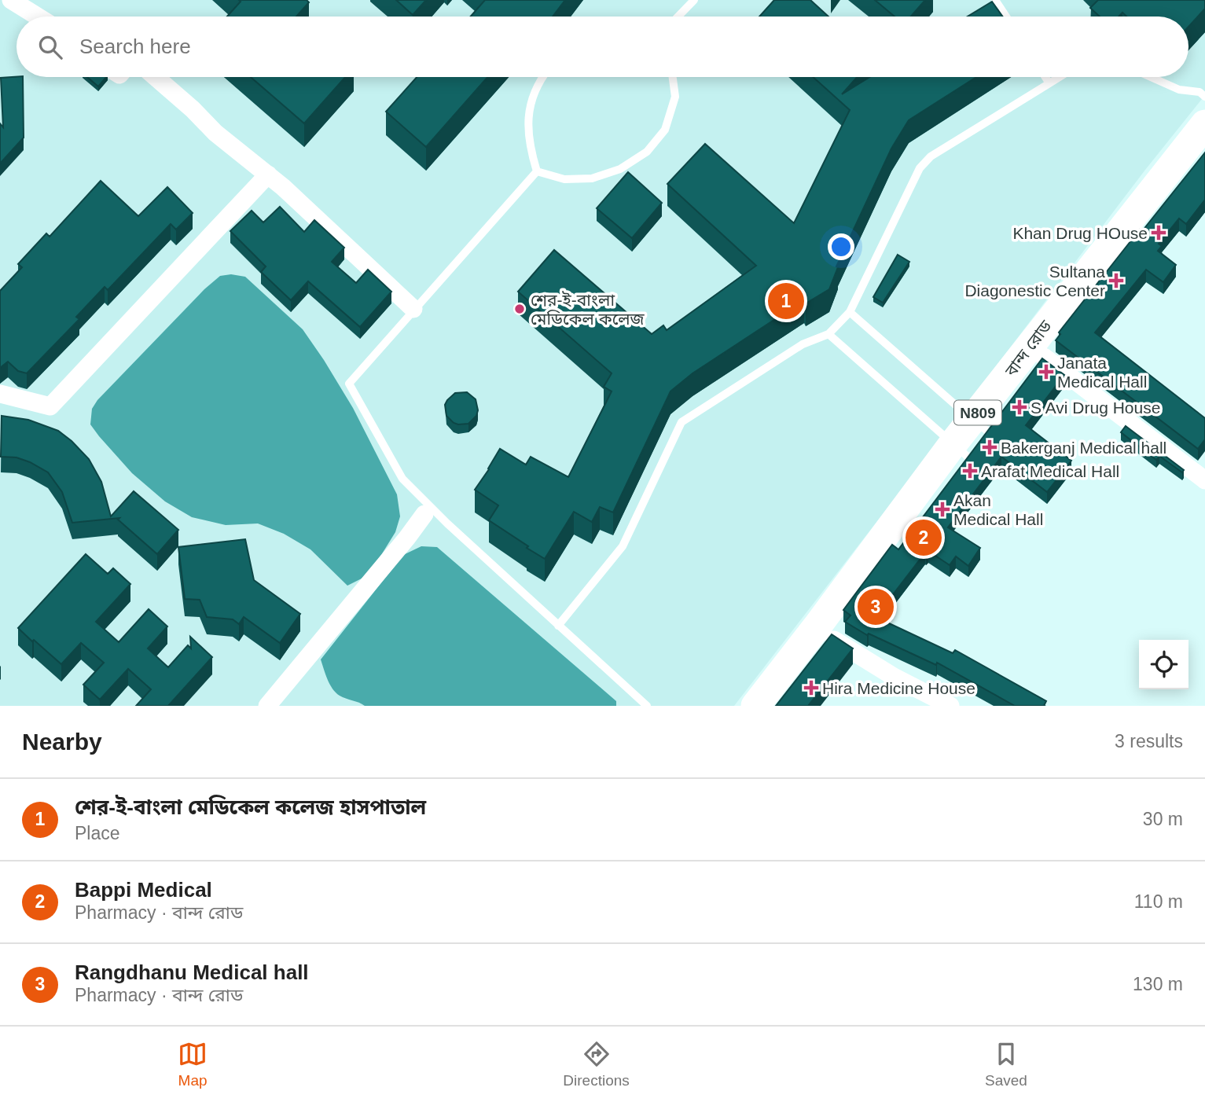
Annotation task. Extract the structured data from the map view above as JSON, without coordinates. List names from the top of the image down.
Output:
{
  "streets": {
    "highway": ["বান্দ রোড", "N809"]
  },
  "places": {
    "health": [
      "Khan Drug HOuse",
      "Sultana Diagonestic Center",
      "Janata Medical Hall",
      "S Avi Drug House",
      "Bakerganj Medical hall",
      "Arafat Medical Hall",
      "Akan Medical Hall",
      "Hira Medicine House"
    ],
    "other": ["শের-ই-বাংলা মেডিকেল কলেজ"]
  },
  "page": {
    "search": "Search here",
    "pins": ["1", "2", "3"],
    "heading": ["Nearby", "3 results"],
    "list": [
      {
        "mark": "1",
        "name": "শের-ই-বাংলা মেডিকেল কলেজ হাসপাতাল",
        "note": "Place",
        "value": "30 m"
      },
      {
        "mark": "2",
        "name": "Bappi Medical",
        "note": "Pharmacy · বান্দ রোড",
        "value": "110 m"
      },
      {
        "mark": "3",
        "name": "Rangdhanu Medical hall",
        "note": "Pharmacy · বান্দ রোড",
        "value": "130 m"
      }
    ],
    "nav": ["Map", "Directions", "Saved"]
  }
}
